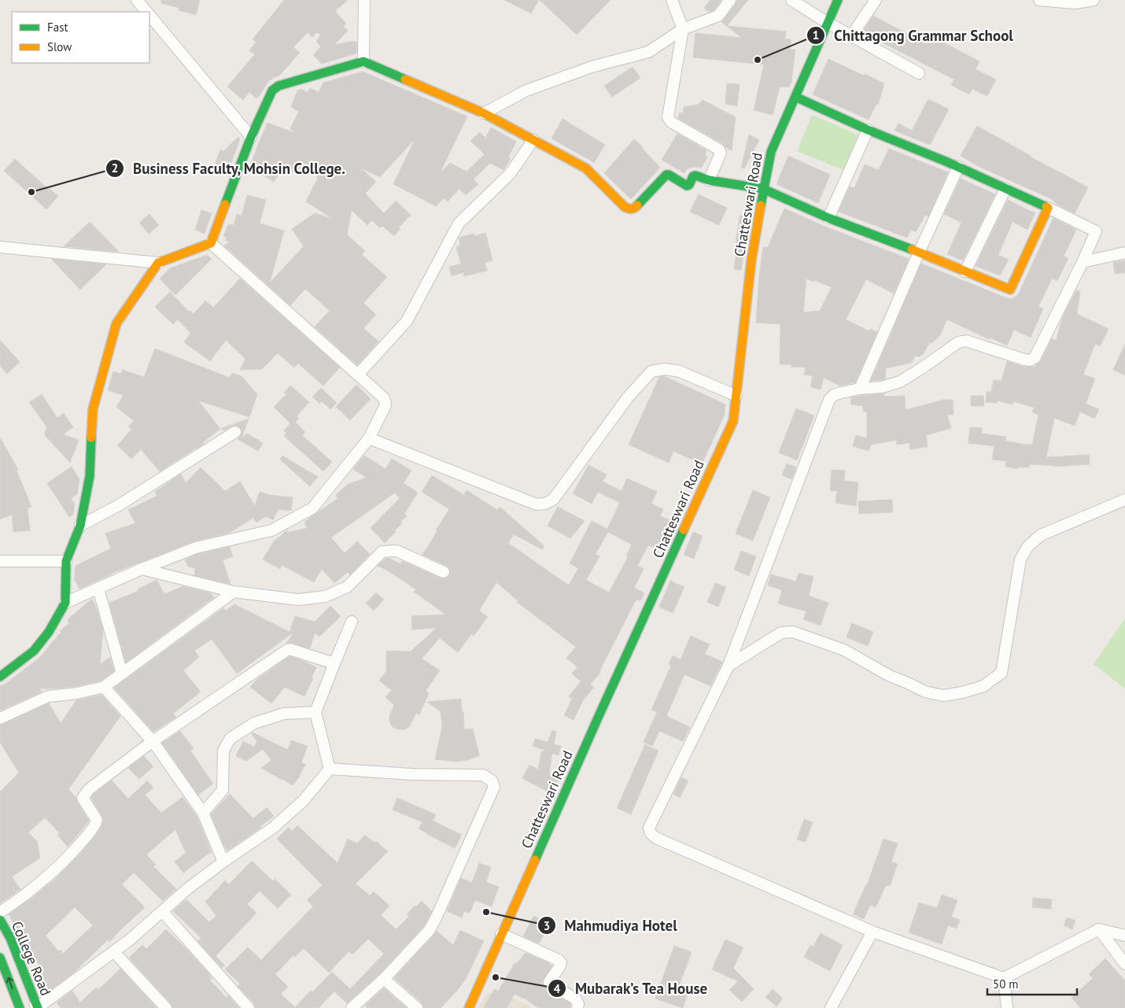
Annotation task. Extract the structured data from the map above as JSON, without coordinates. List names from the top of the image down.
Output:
{
  "streets": {
    "street": ["Chatteswari Road", "College Road"]
  },
  "places": [
    "Chittagong Grammar School",
    "Business Faculty, Mohsin College.",
    "Mahmudiya Hotel",
    "Mubarak’s Tea House"
  ],
  "legend": ["Fast", "Slow"],
  "scale_bar": "50 m"
}
